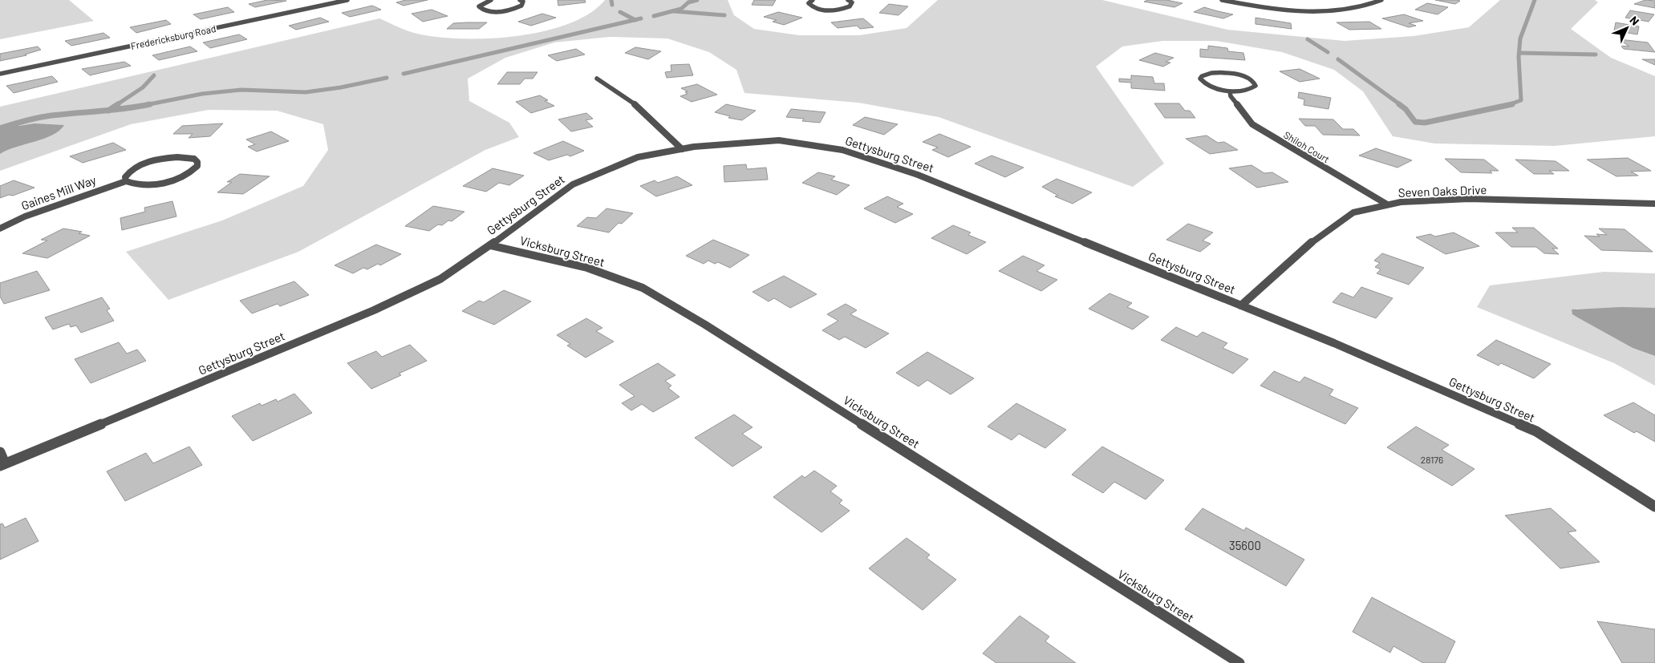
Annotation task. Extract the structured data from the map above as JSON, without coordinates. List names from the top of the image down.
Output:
{
  "streets": {
    "street": [
      "Fredericksburg Road",
      "Shiloh Court",
      "Gettysburg Street",
      "Seven Oaks Drive",
      "Gaines Mill Way",
      "Vicksburg Street"
    ]
  },
  "crossings": [
    ["Shiloh Court", "Seven Oaks Drive"],
    ["Gettysburg Street", "Seven Oaks Drive"],
    ["Gettysburg Street", "Vicksburg Street"]
  ],
  "house_numbers": ["28176", "35600"],
  "north": "top right"
}
